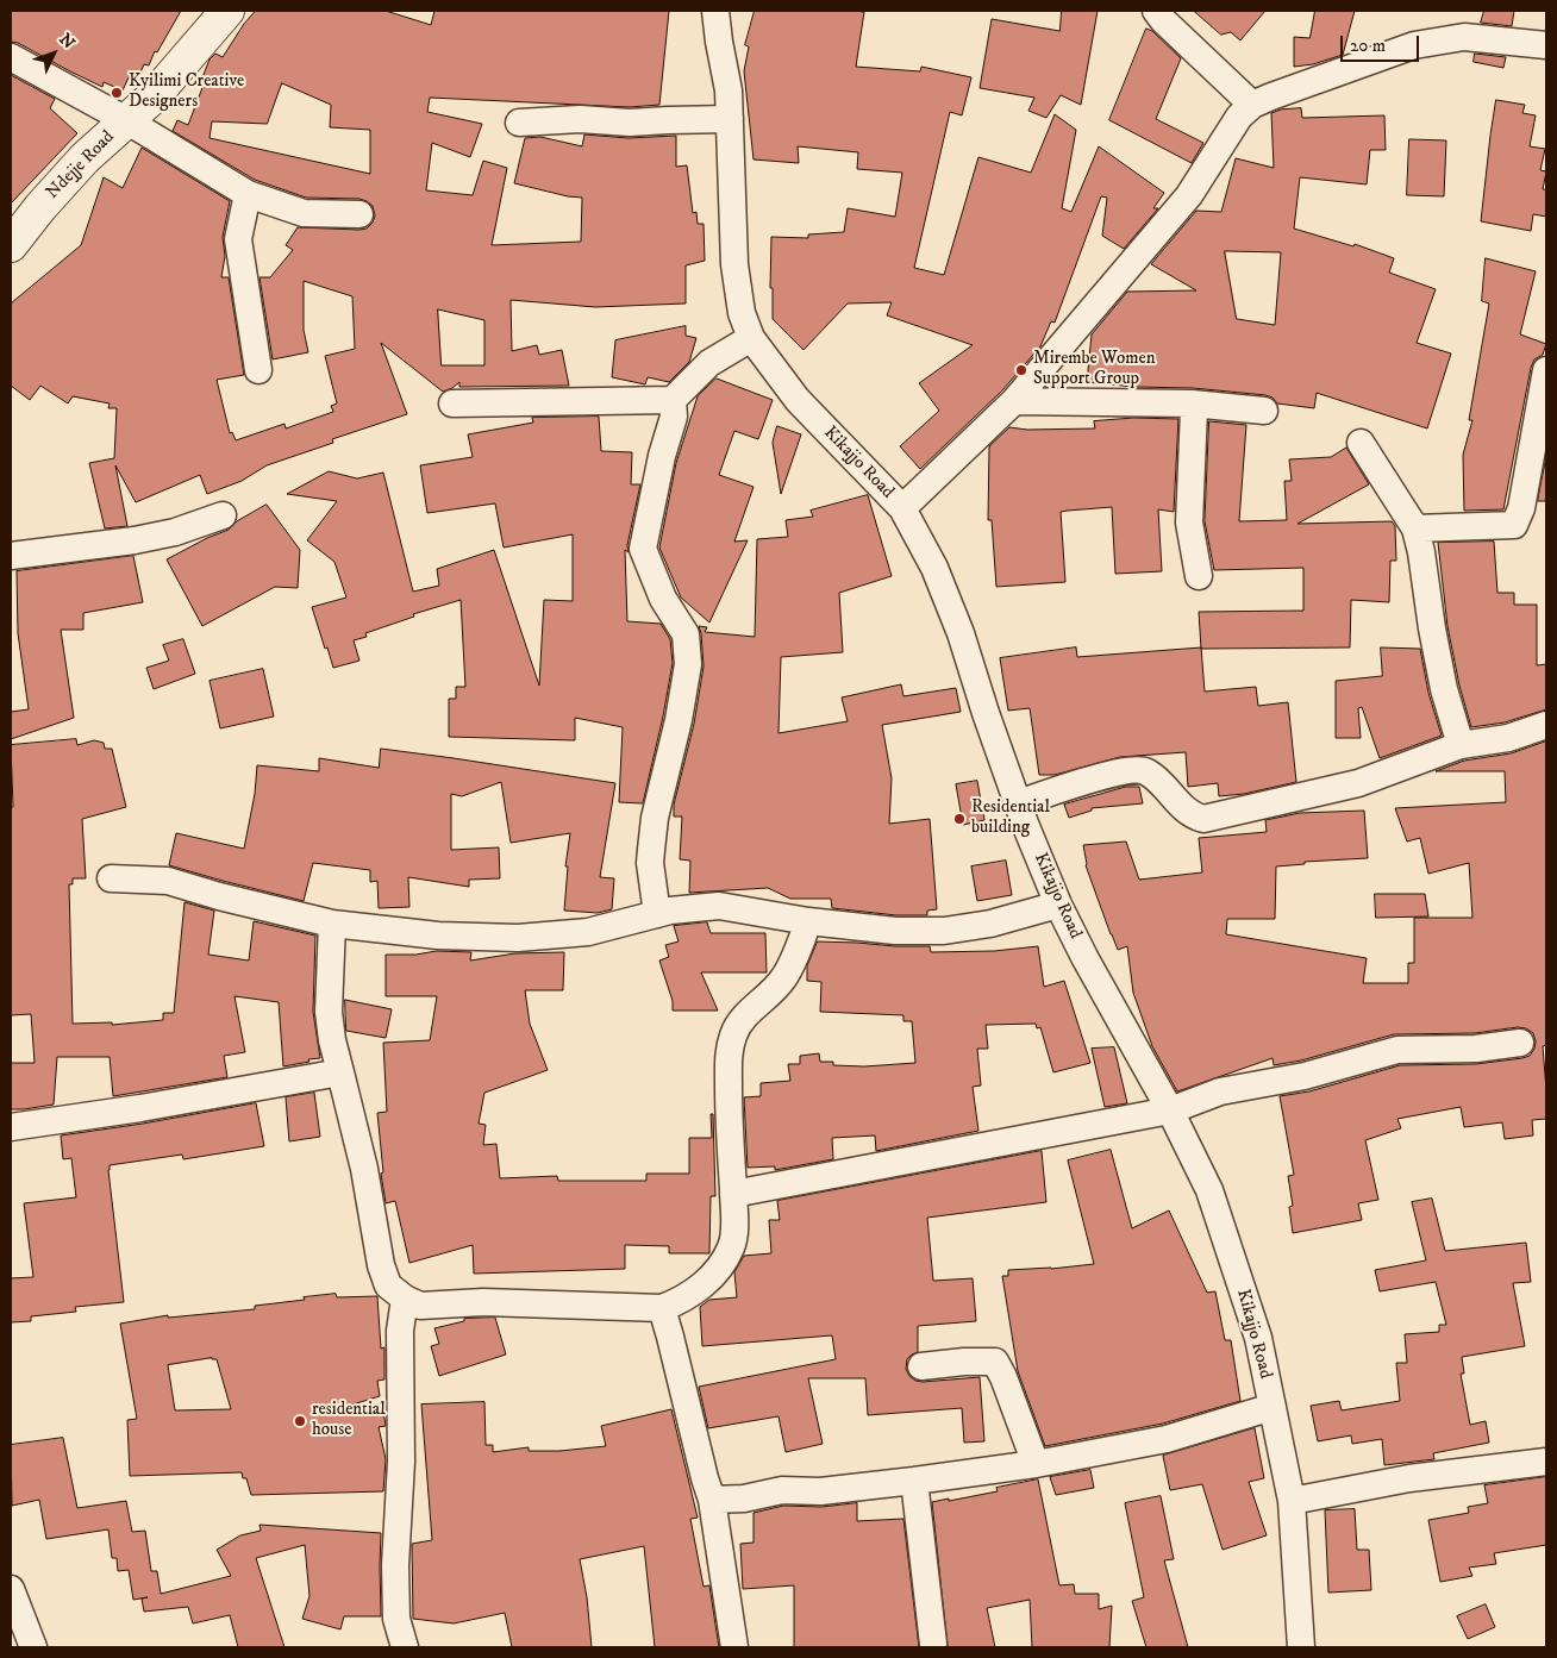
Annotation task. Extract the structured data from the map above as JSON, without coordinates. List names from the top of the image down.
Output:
{
  "streets": {
    "street": ["Ndejje Road", "Kikajjo Road"]
  },
  "places": [
    "Kyilimi Creative Designers",
    "Mirembe Women Support Group",
    "Residential building",
    "residential house"
  ],
  "scale_bar": "20 m",
  "north": "top right"
}
